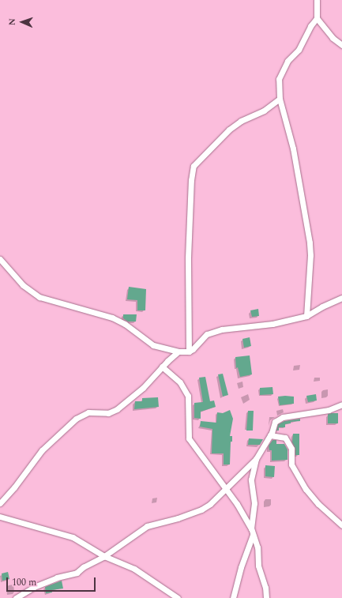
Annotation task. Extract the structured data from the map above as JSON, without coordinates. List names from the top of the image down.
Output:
{
  "scale_bar": "100 m",
  "north": "left"
}
